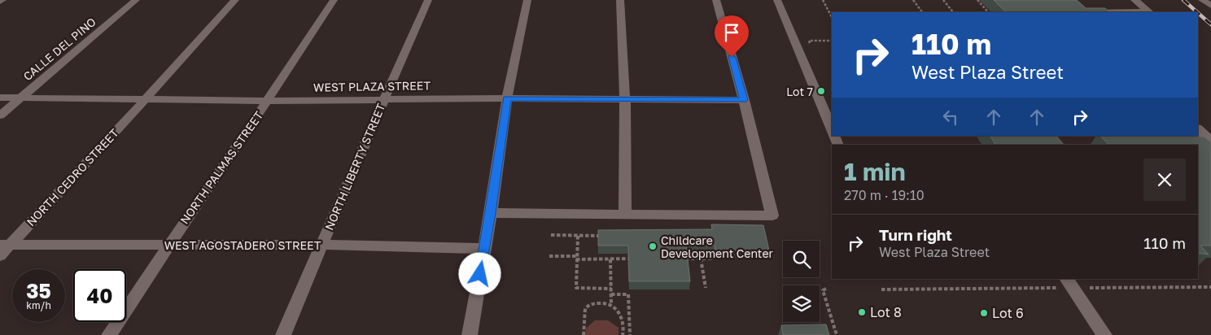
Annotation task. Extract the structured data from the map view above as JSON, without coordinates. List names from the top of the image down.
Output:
{
  "streets": {
    "street": [
      "CALLE DEL PINO",
      "WEST PLAZA STREET",
      "NORTH LIBERTY STREET",
      "NORTH PALMAS STREET",
      "NORTH CEDRO STREET",
      "WEST AGOSTADERO STREET"
    ]
  },
  "crossings": [
    ["CALLE DEL PINO", "WEST PLAZA STREET"],
    ["WEST PLAZA STREET", "NORTH LIBERTY STREET"],
    ["WEST PLAZA STREET", "NORTH PALMAS STREET"],
    ["WEST PLAZA STREET", "NORTH CEDRO STREET"],
    ["NORTH LIBERTY STREET", "WEST AGOSTADERO STREET"],
    ["NORTH PALMAS STREET", "WEST AGOSTADERO STREET"],
    ["NORTH CEDRO STREET", "WEST AGOSTADERO STREET"]
  ],
  "places": [
    "Lot 7",
    "Childcare Development Center",
    "Lot 8",
    "Lot 6"
  ],
  "page": {
    "turn": ["110 m", "West Plaza Street"],
    "heading": ["1 min", "270 m · 19:10"],
    "list": [
      {
        "name": "Turn right",
        "note": "West Plaza Street",
        "value": "110 m"
      }
    ],
    "speed": "35 km/h",
    "limit": "40"
  }
}
